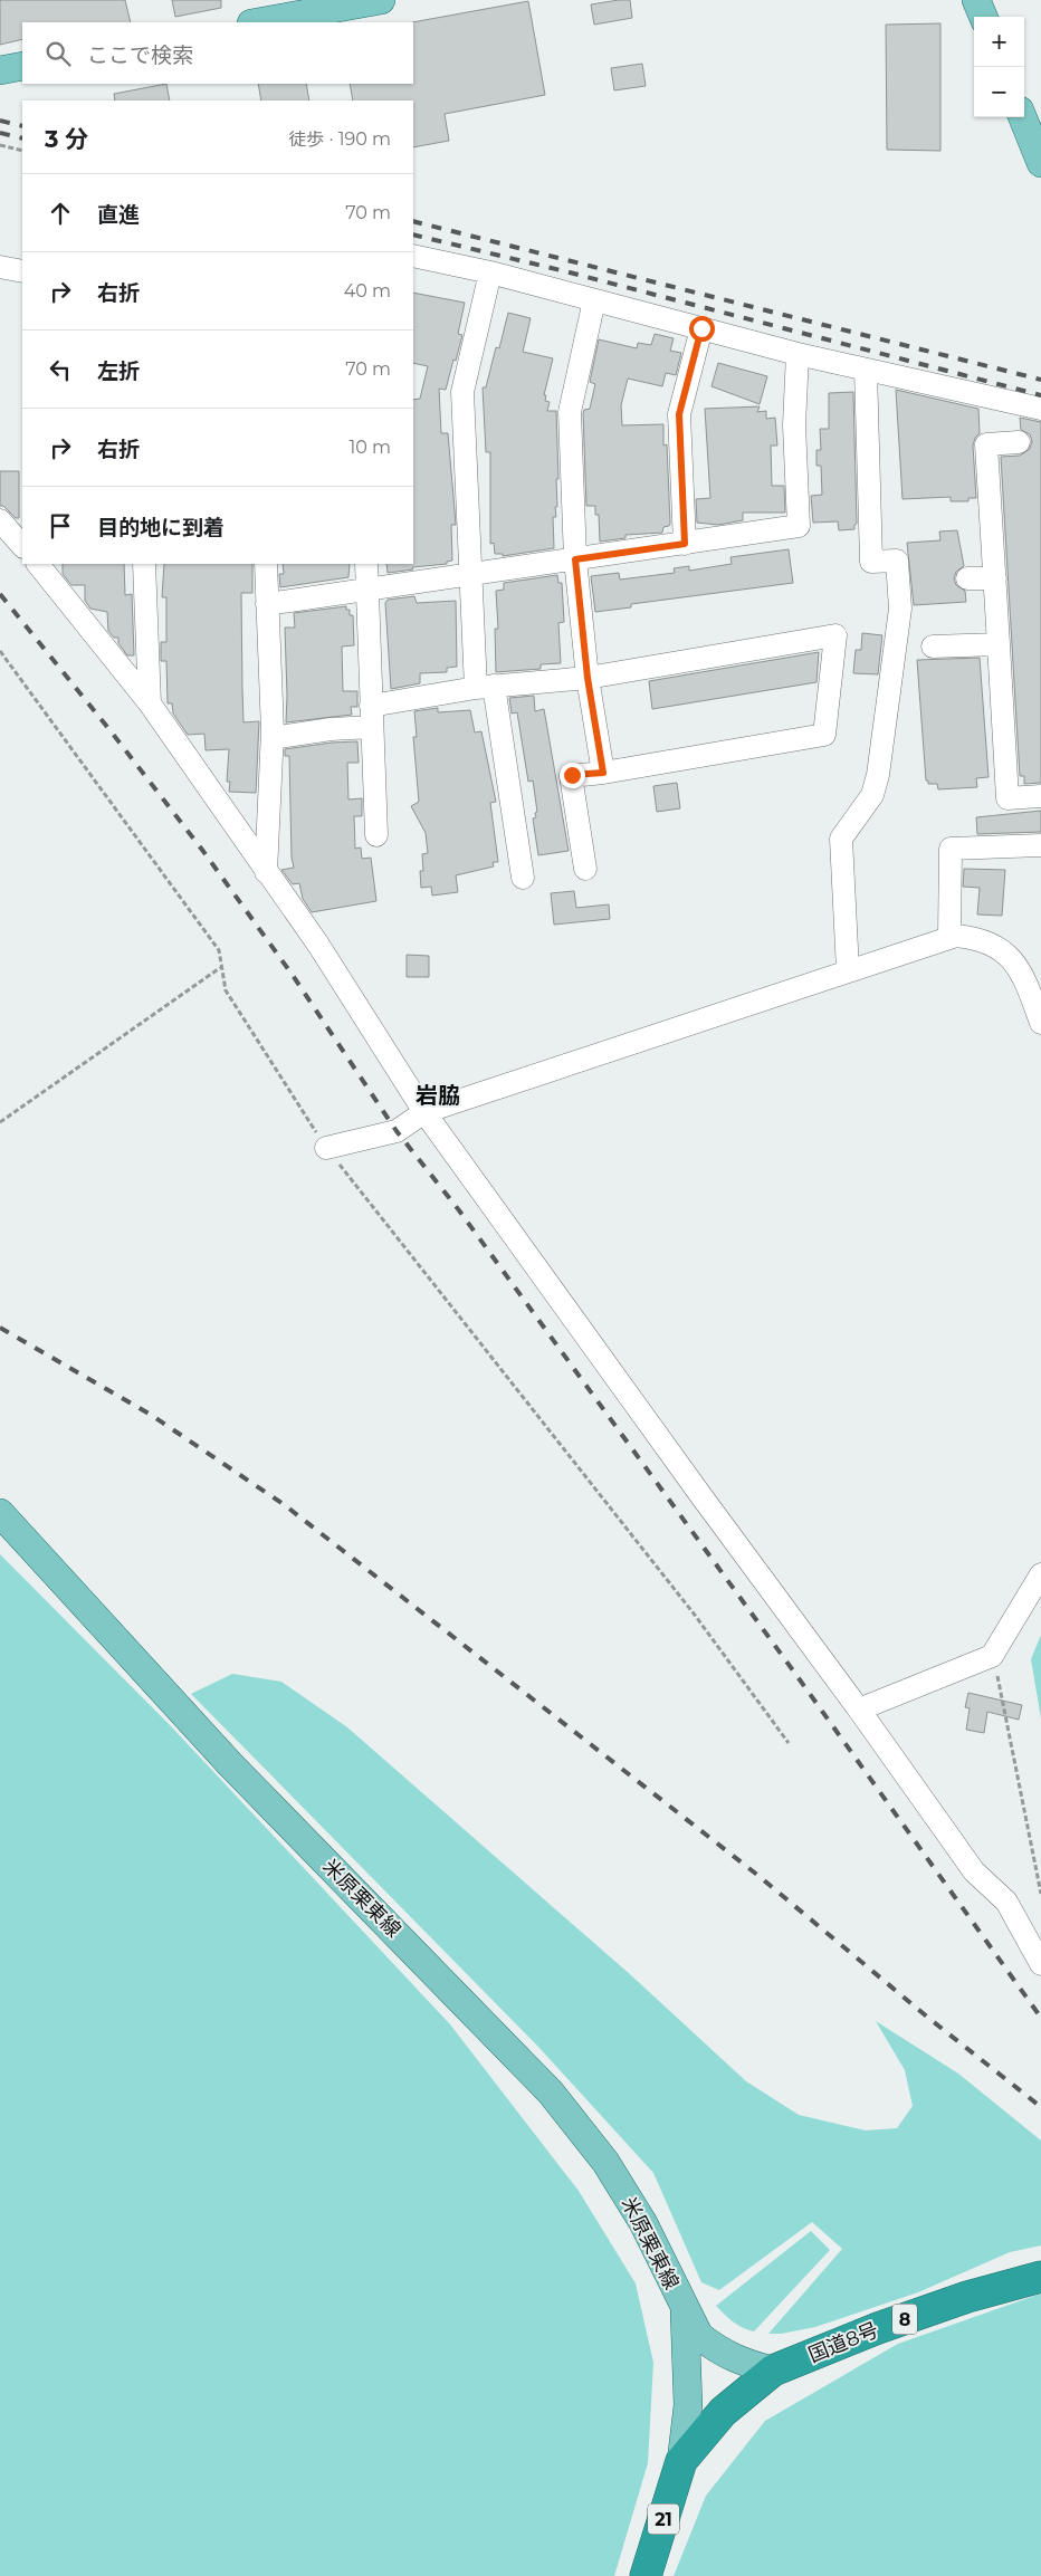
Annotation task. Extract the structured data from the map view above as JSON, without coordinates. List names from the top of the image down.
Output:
{
  "streets": {
    "highway": ["8", "国道8号", "21"],
    "main road": ["米原栗東線"]
  },
  "crossings": [
    ["米原栗東線", "国道8号"],
    ["米原栗東線", "21"],
    ["国道8号", "21"]
  ],
  "districts": ["岩脇"],
  "page": {
    "map_buttons": ["+", "−"],
    "search": "ここで検索",
    "heading": ["3 分", "徒歩 · 190 m"],
    "list": [
      ["直進", "70 m"],
      ["右折", "40 m"],
      ["左折", "70 m"],
      ["右折", "10 m"],
      "目的地に到着"
    ]
  }
}
